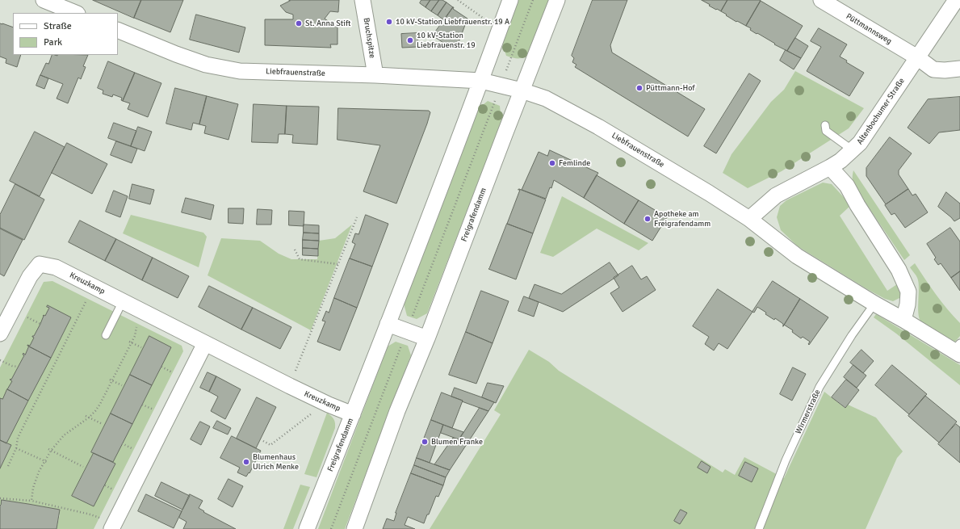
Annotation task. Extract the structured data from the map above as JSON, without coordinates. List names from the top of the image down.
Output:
{
  "streets": {
    "street": [
      "Püttmannsweg",
      "Bruchspitze",
      "Liebfrauenstraße",
      "Altenbochumer Straße",
      "Freigrafendamm",
      "Kreuzkamp"
    ],
    "lane": ["Wirmerstraße"]
  },
  "crossings": [
    ["Püttmannsweg", "Altenbochumer Straße"],
    ["Bruchspitze", "Liebfrauenstraße"],
    ["Liebfrauenstraße", "Altenbochumer Straße"],
    ["Liebfrauenstraße", "Freigrafendamm"],
    ["Freigrafendamm", "Kreuzkamp"]
  ],
  "places": [
    "10 kV-Station Liebfrauenstr. 19 A",
    "St. Anna Stift",
    "10 kV-Station Liebfrauenstr. 19",
    "Püttmann-Hof",
    "Femlinde",
    "Apotheke am Freigrafendamm",
    "Blumen Franke",
    "Blumenhaus Ulrich Menke"
  ],
  "legend": ["Straße", "Park"]
}
